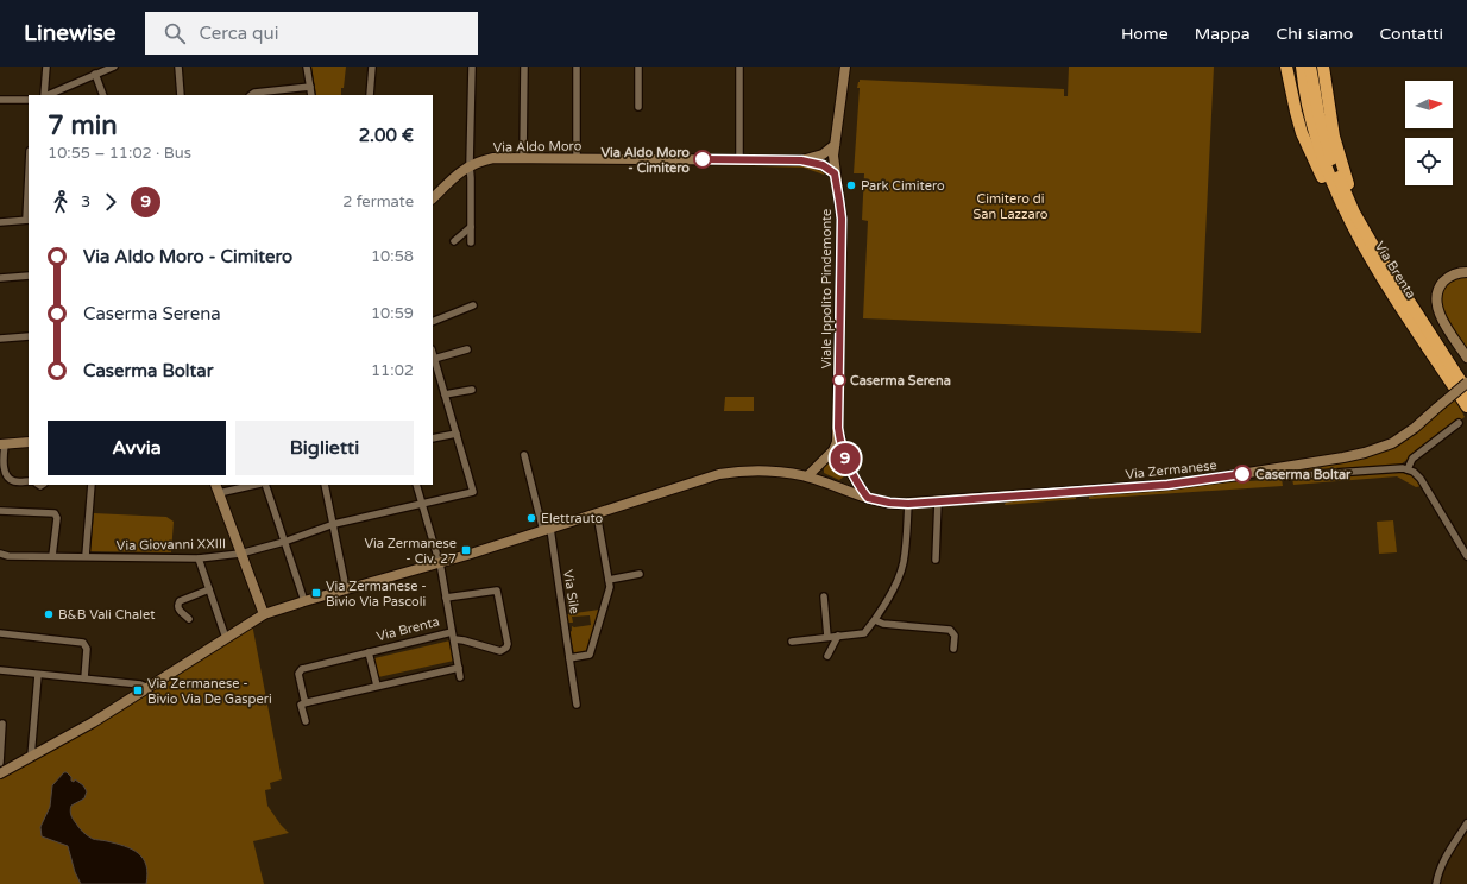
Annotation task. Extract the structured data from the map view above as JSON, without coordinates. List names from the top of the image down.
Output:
{
  "streets": {
    "highway": ["Via Brenta"],
    "street": [
      "Via Aldo Moro",
      "Viale Ippolito Pindemonte",
      "Via Zermanese",
      "Via Giovanni XXIII",
      "Via Sile"
    ]
  },
  "crossings": [
    ["Viale Ippolito Pindemonte", "Via Zermanese"],
    ["Via Zermanese", "Via Sile"]
  ],
  "parks": ["Cimitero di San Lazzaro"],
  "places": {
    "other": [
      "Via Aldo Moro - Cimitero",
      "Park Cimitero",
      "Caserma Serena",
      "Caserma Boltar",
      "Elettrauto",
      "B&B Vali Chalet"
    ],
    "transit": ["Via Zermanese - Civ. 27", "Via Zermanese - Bivio Via Pascoli", "Via Zermanese - Bivio Via De Gasperi"]
  },
  "lines": ["bus line 9"],
  "north": "right",
  "page": {
    "header": "Linewise",
    "search": "Cerca qui",
    "nav": [
      "Home",
      "Mappa",
      "Chi siamo",
      "Contatti"
    ],
    "on_map": "9",
    "heading": ["7 min", "10:55 – 11:02 · Bus", "2.00 €"],
    "legs": ["3", "9", "2 fermate"],
    "list": [
      {
        "name": "Via Aldo Moro - Cimitero",
        "value": "10:58"
      },
      {
        "name": "Caserma Serena",
        "value": "10:59"
      },
      {
        "name": "Caserma Boltar",
        "value": "11:02"
      }
    ],
    "buttons": ["Avvia", "Biglietti"]
  }
}
